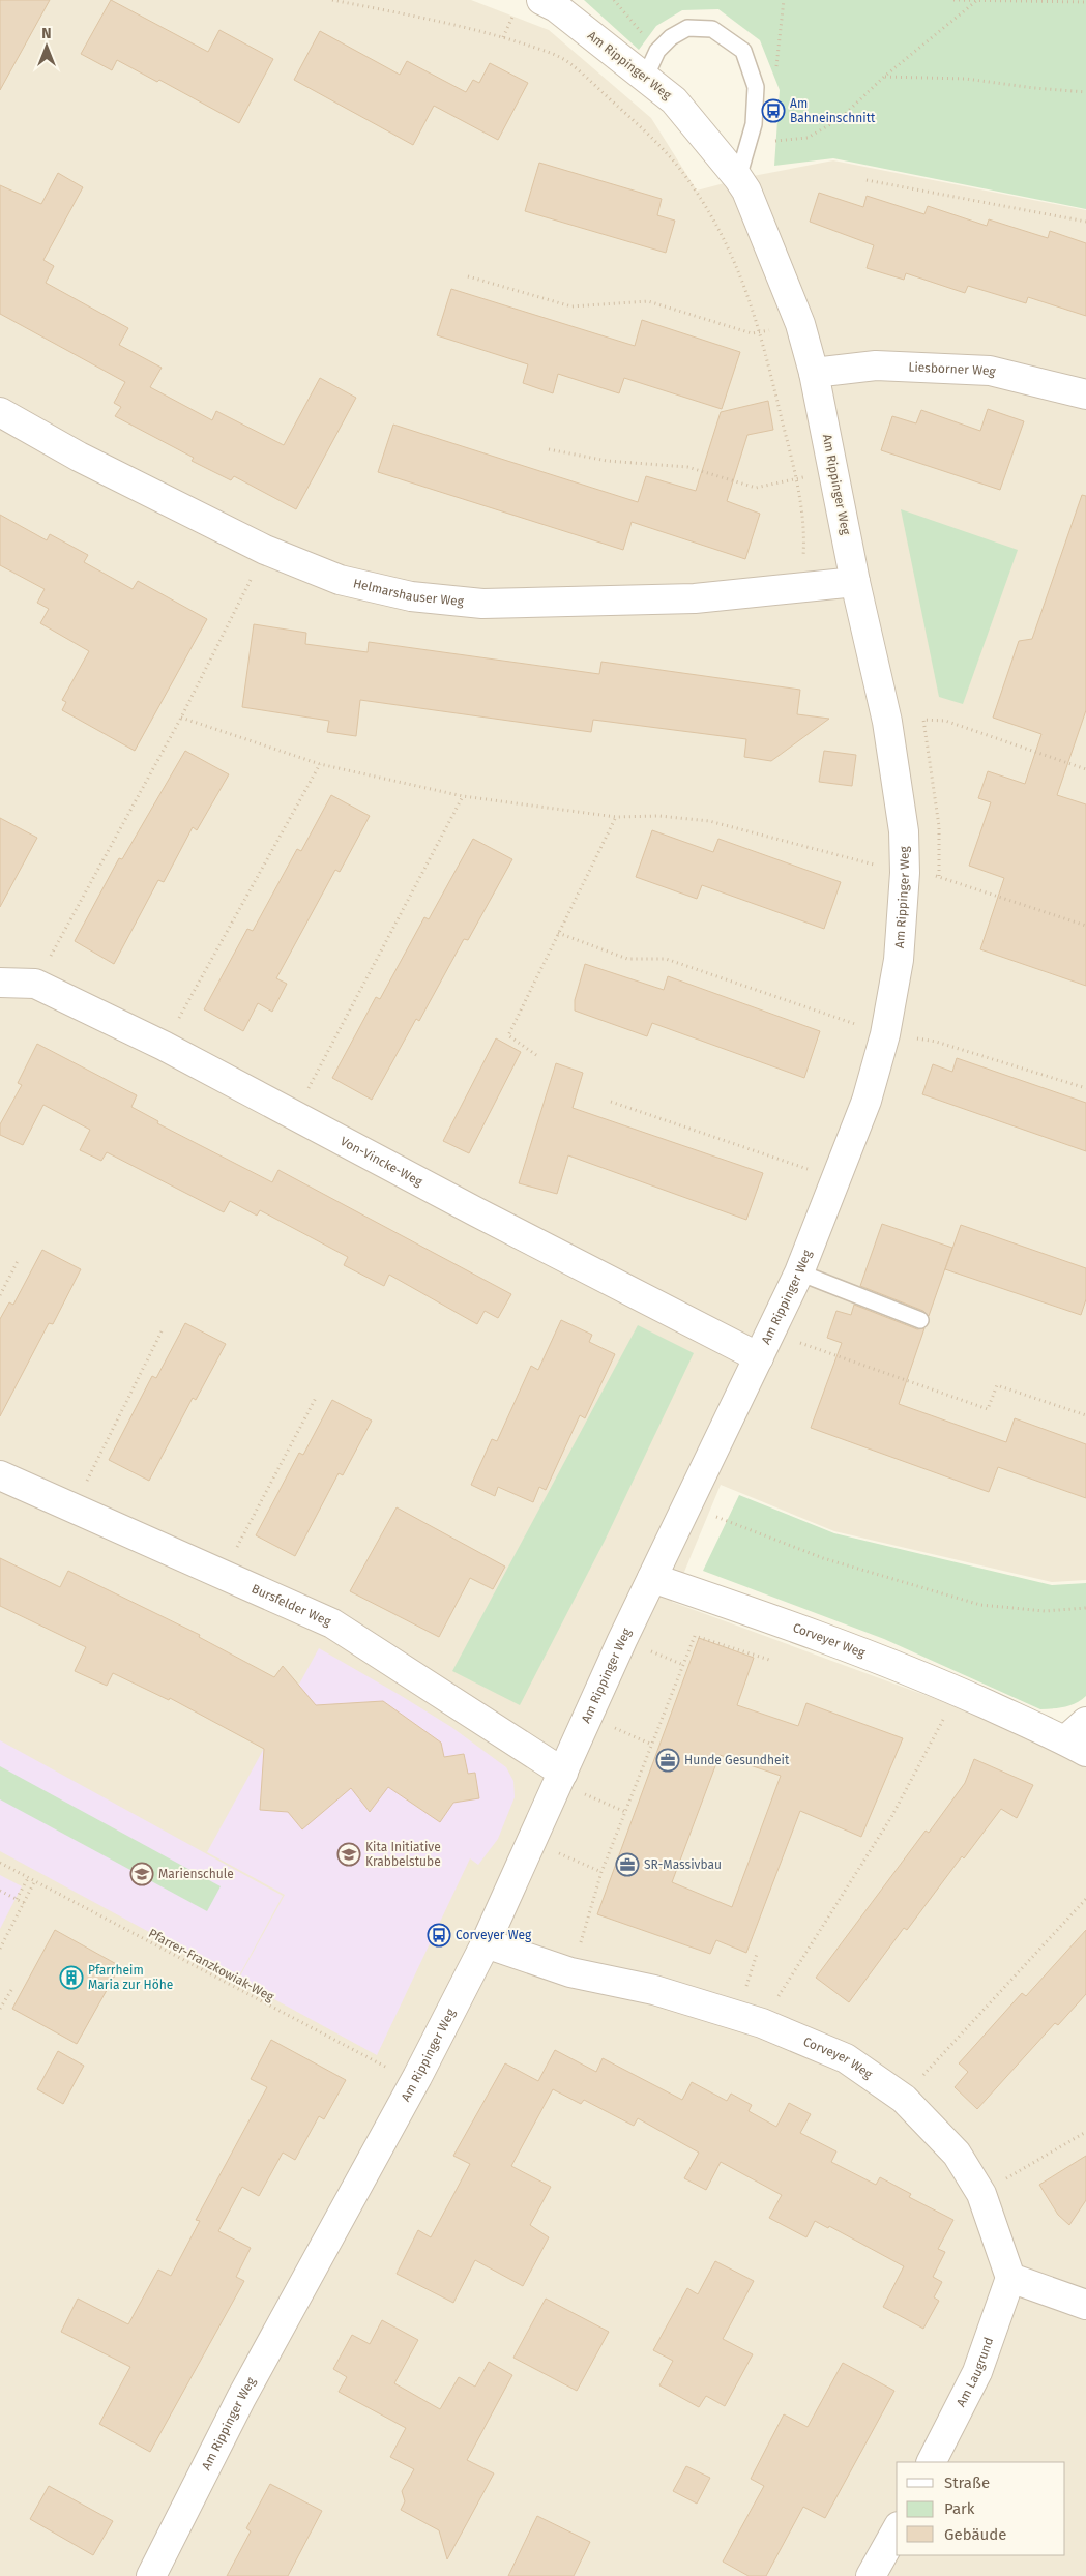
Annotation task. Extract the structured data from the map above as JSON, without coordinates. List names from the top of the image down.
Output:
{
  "streets": {
    "street": [
      "Am Rippinger Weg",
      "Liesborner Weg",
      "Helmarshauser Weg",
      "Von-Vincke-Weg",
      "Bursfelder Weg",
      "Corveyer Weg",
      "Am Laugrund"
    ],
    "path": ["Pfarrer-Franzkowiak-Weg"]
  },
  "crossings": [
    ["Am Rippinger Weg", "Liesborner Weg"],
    ["Am Rippinger Weg", "Helmarshauser Weg"],
    ["Am Rippinger Weg", "Von-Vincke-Weg"],
    ["Am Rippinger Weg", "Bursfelder Weg"],
    ["Am Rippinger Weg", "Corveyer Weg"],
    ["Am Rippinger Weg", "Pfarrer-Franzkowiak-Weg"],
    ["Corveyer Weg", "Am Laugrund"]
  ],
  "places": {
    "bus stop": ["Am Bahneinschnitt", "Corveyer Weg"],
    "office": ["Hunde Gesundheit", "SR-Massivbau"],
    "school or university": ["Kita Initiative Krabbelstube", "Marienschule"],
    "building": ["Pfarrheim Maria zur Höhe"]
  },
  "legend": ["Straße", "Park", "Gebäude"],
  "north": "top"
}
